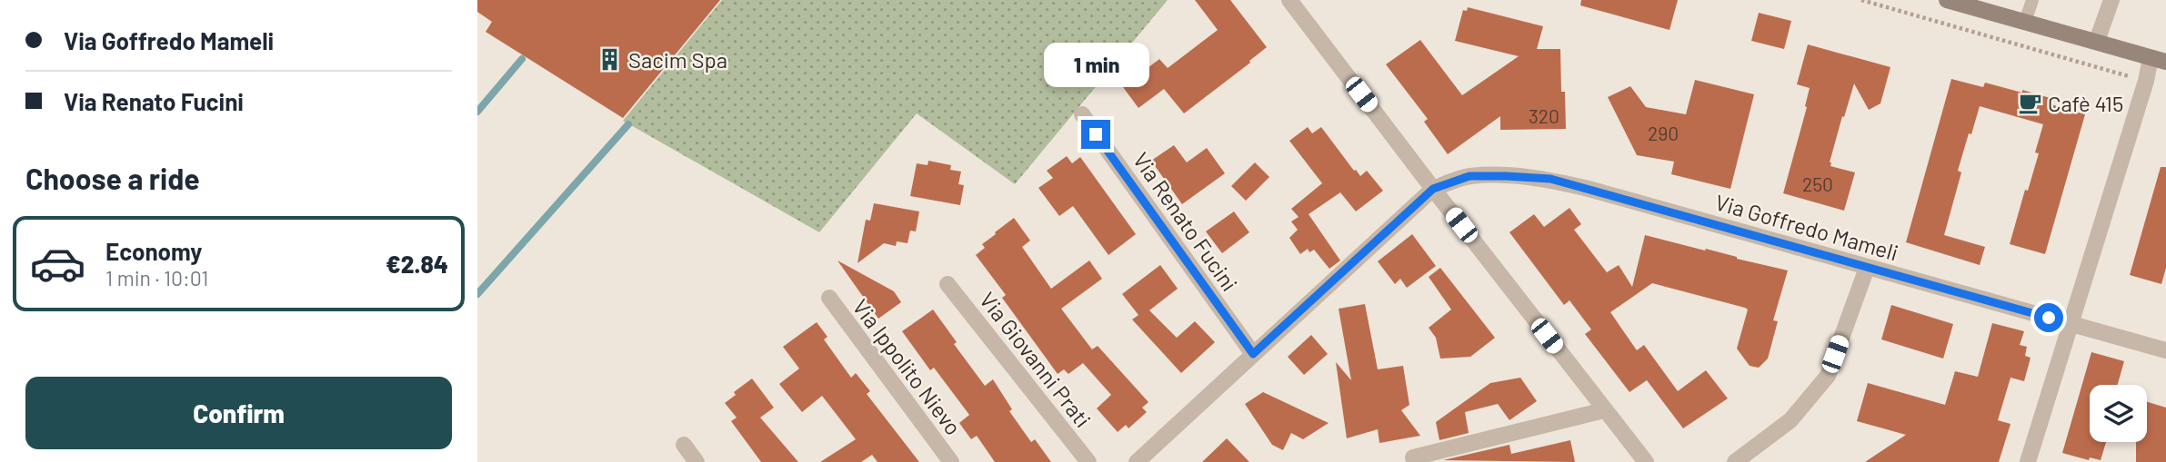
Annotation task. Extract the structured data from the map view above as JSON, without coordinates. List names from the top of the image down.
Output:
{
  "streets": {
    "street": [
      "Via Renato Fucini",
      "Via Goffredo Mameli",
      "Via Giovanni Prati",
      "Via Ippolito Nievo"
    ]
  },
  "places": {
    "building": ["Sacim Spa"],
    "cafe": ["Cafè 415"]
  },
  "house_numbers": ["320", "290", "250"],
  "page": {
    "banner": ["Via Goffredo Mameli", "Via Renato Fucini"],
    "bubble": "1 min",
    "heading": "Choose a ride",
    "list": [
      {
        "name": "Economy",
        "note": "1 min · 10:01",
        "value": "€2.84"
      }
    ],
    "buttons": "Confirm"
  }
}
